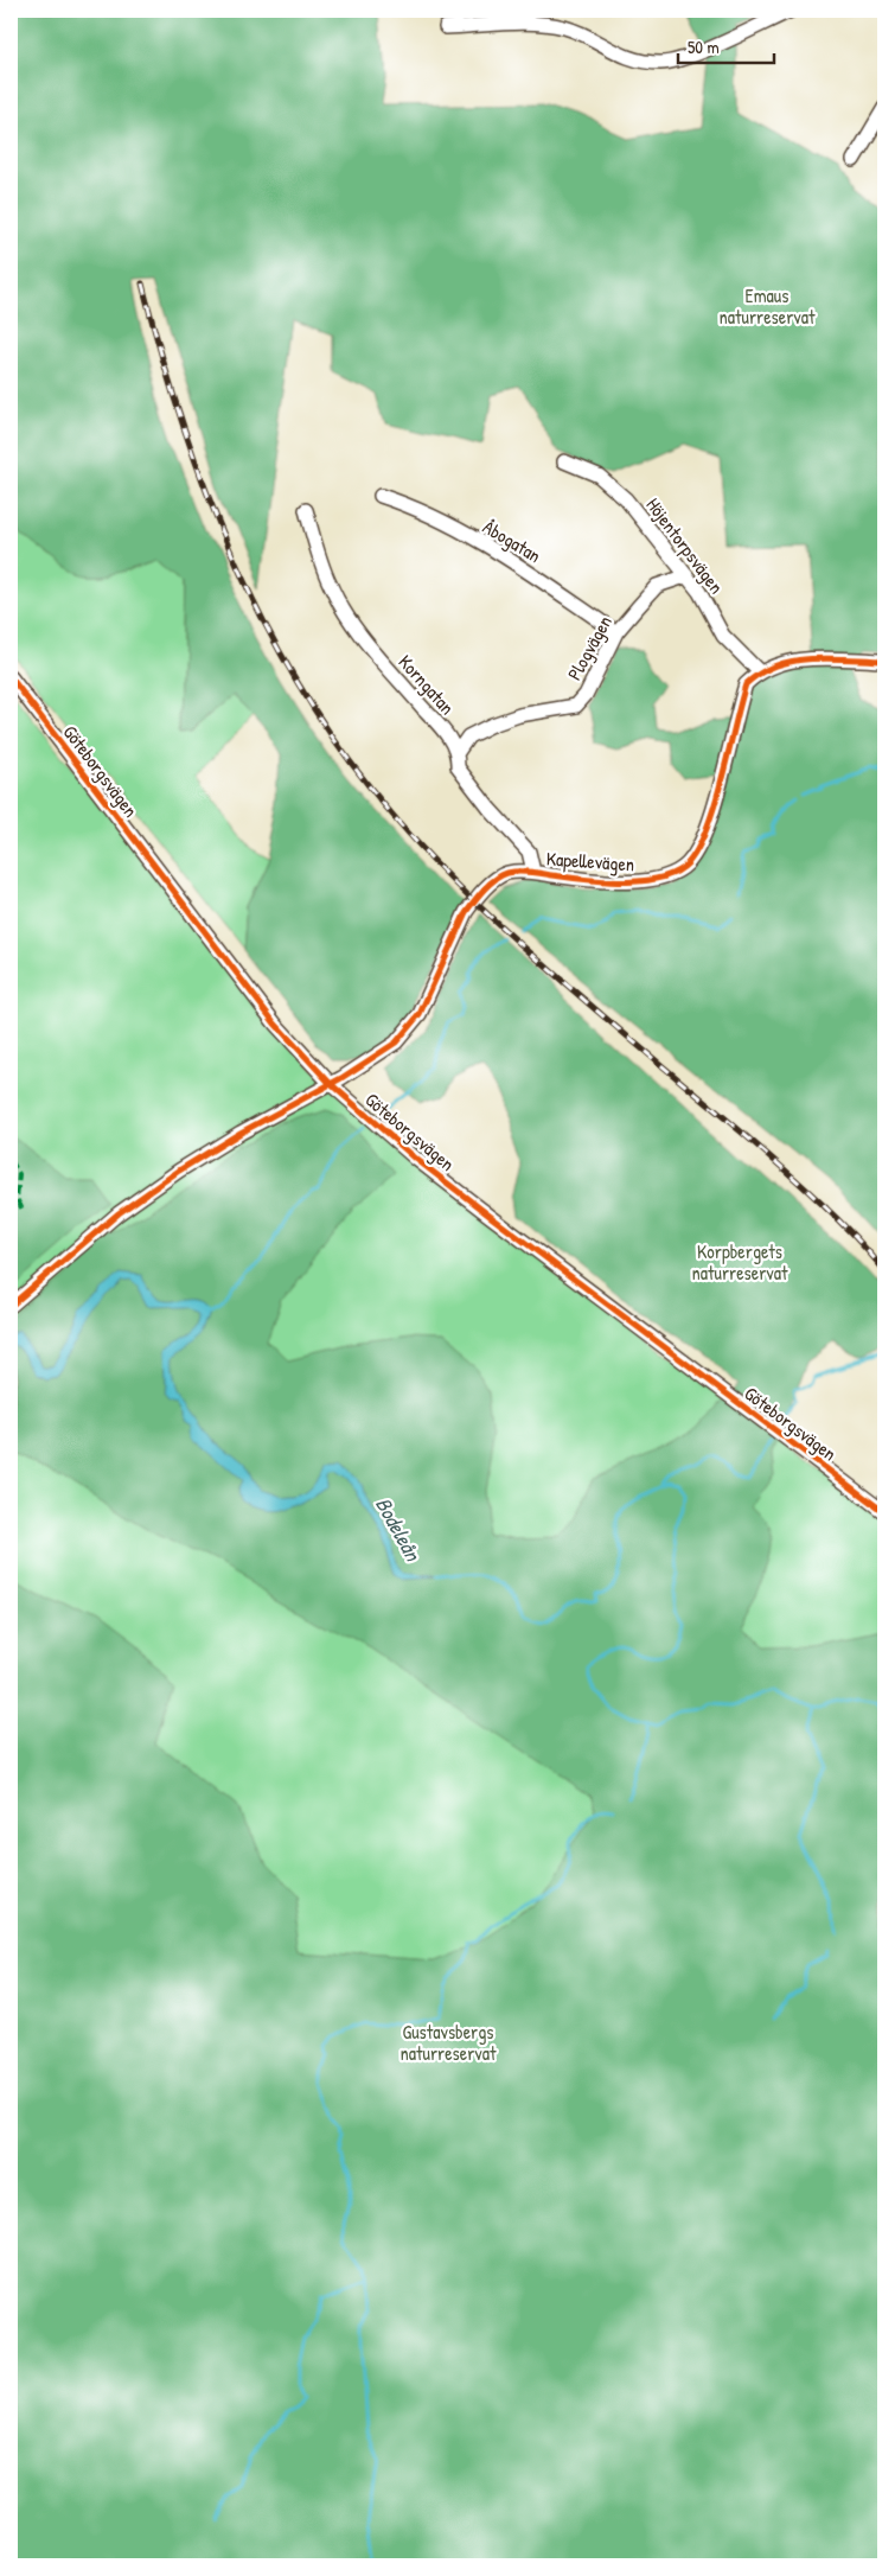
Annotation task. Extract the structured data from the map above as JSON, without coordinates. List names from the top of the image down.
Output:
{
  "streets": {
    "street": [
      "Åbogatan",
      "Höjentorpsvägen",
      "Plogvägen",
      "Korngatan",
      "Göteborgsvägen",
      "Kapellevägen"
    ]
  },
  "crossings": [
    ["Åbogatan", "Plogvägen"],
    ["Höjentorpsvägen", "Plogvägen"],
    ["Höjentorpsvägen", "Kapellevägen"],
    ["Plogvägen", "Korngatan"],
    ["Korngatan", "Kapellevägen"],
    ["Göteborgsvägen", "Kapellevägen"]
  ],
  "water": ["Bodeleån"],
  "parks": ["Emaus naturreservat", "Korpbergets naturreservat", "Gustavsbergs naturreservat"],
  "scale_bar": "50 m"
}
